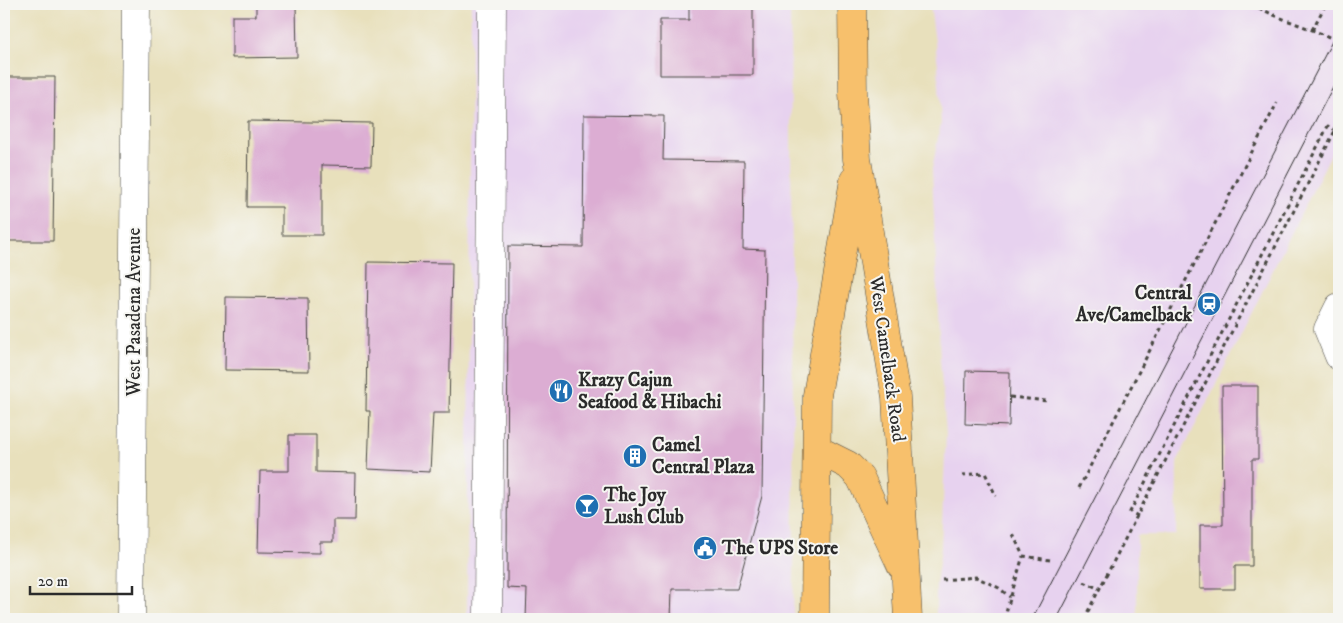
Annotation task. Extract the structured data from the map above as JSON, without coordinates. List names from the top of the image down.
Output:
{
  "streets": {
    "main road": ["West Camelback Road"],
    "street": ["West Pasadena Avenue"]
  },
  "places": {
    "station": ["Central Ave/Camelback"],
    "restaurant": ["Krazy Cajun Seafood & Hibachi"],
    "building": ["Camel Central Plaza"],
    "bar": ["The Joy Lush Club"],
    "public building": ["The UPS Store"]
  },
  "scale_bar": "20 m"
}
